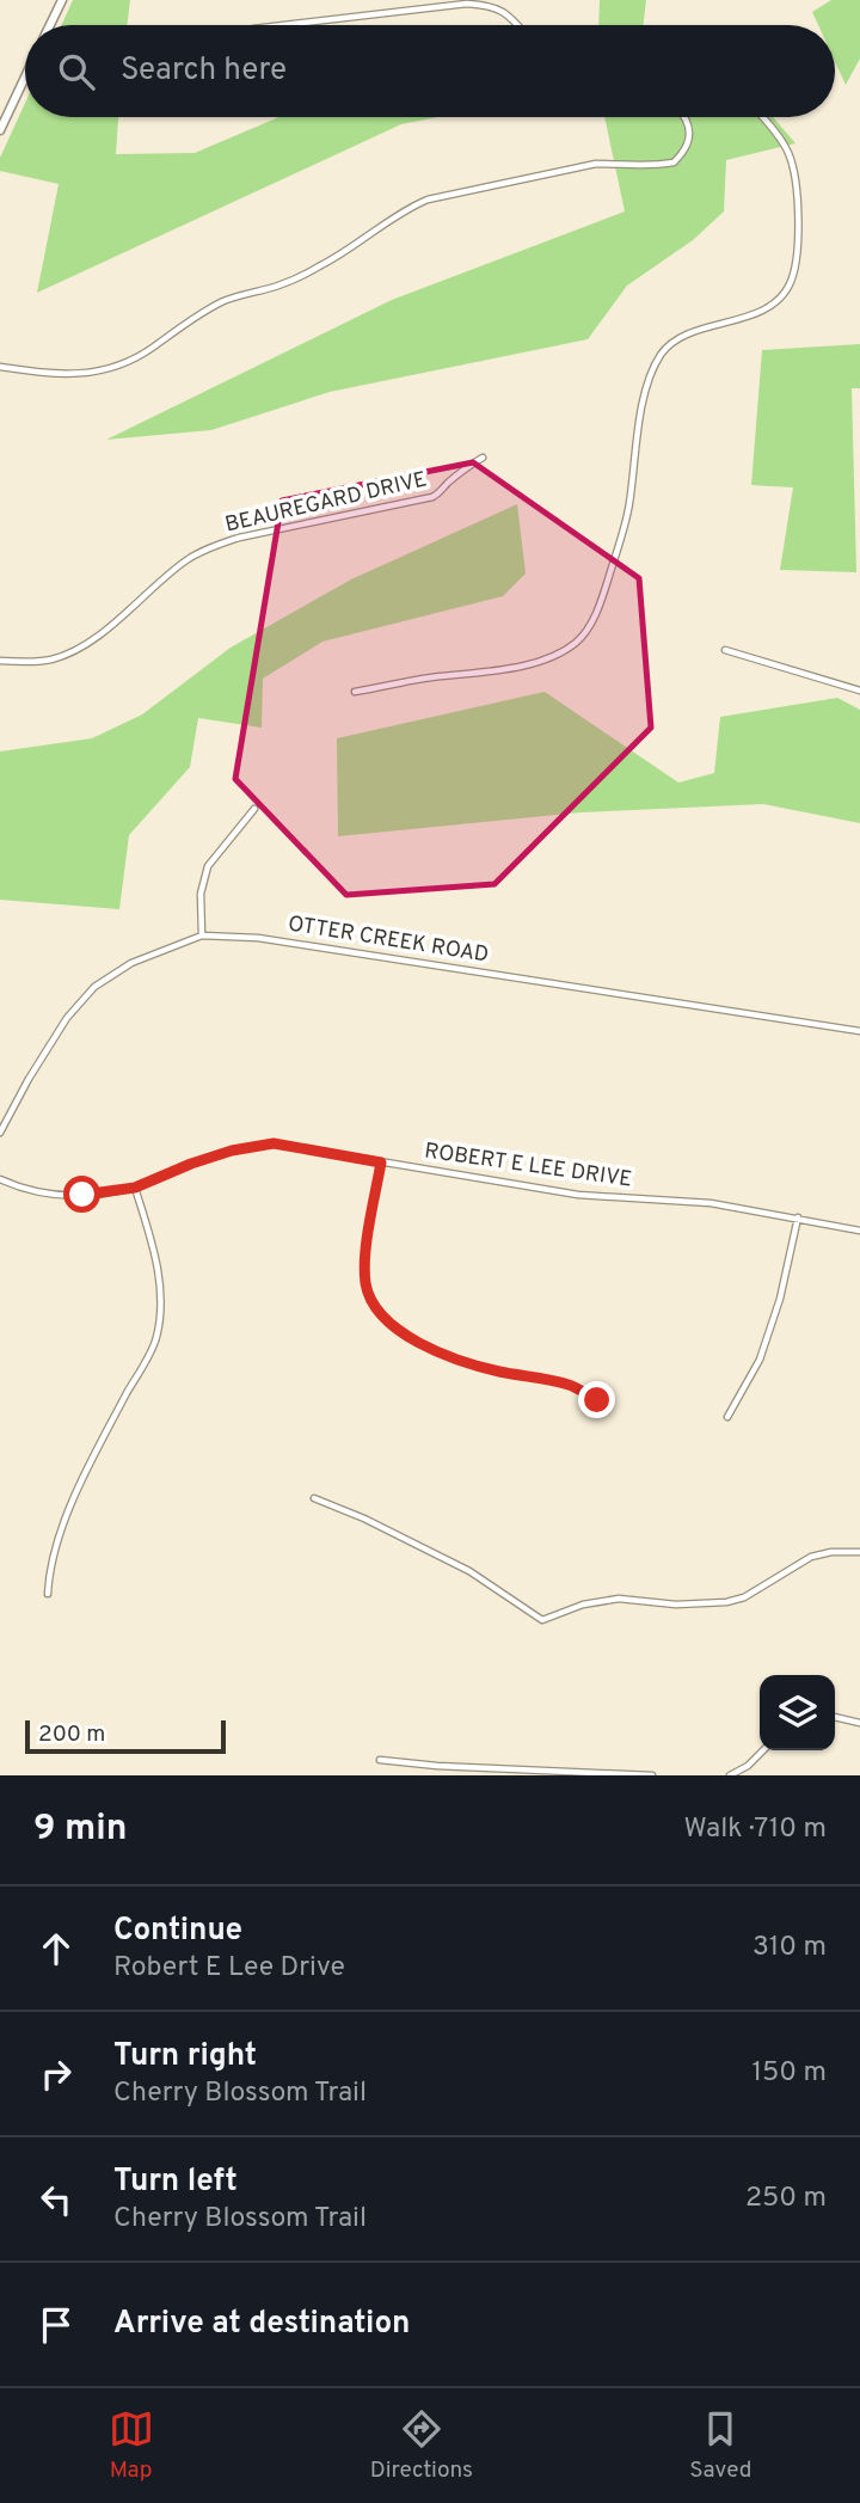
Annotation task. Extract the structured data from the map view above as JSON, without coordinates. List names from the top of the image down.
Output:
{
  "streets": {
    "street": ["BEAUREGARD DRIVE", "OTTER CREEK ROAD", "ROBERT E LEE DRIVE"]
  },
  "scale_bar": "200 m",
  "page": {
    "search": "Search here",
    "scale": "200 m",
    "heading": ["9 min", "Walk · 710 m"],
    "list": [
      ["Continue", "Robert E Lee Drive", "310 m"],
      ["Turn right", "Cherry Blossom Trail", "150 m"],
      ["Turn left", "Cherry Blossom Trail", "250 m"],
      "Arrive at destination"
    ],
    "nav": ["Map", "Directions", "Saved"]
  }
}
